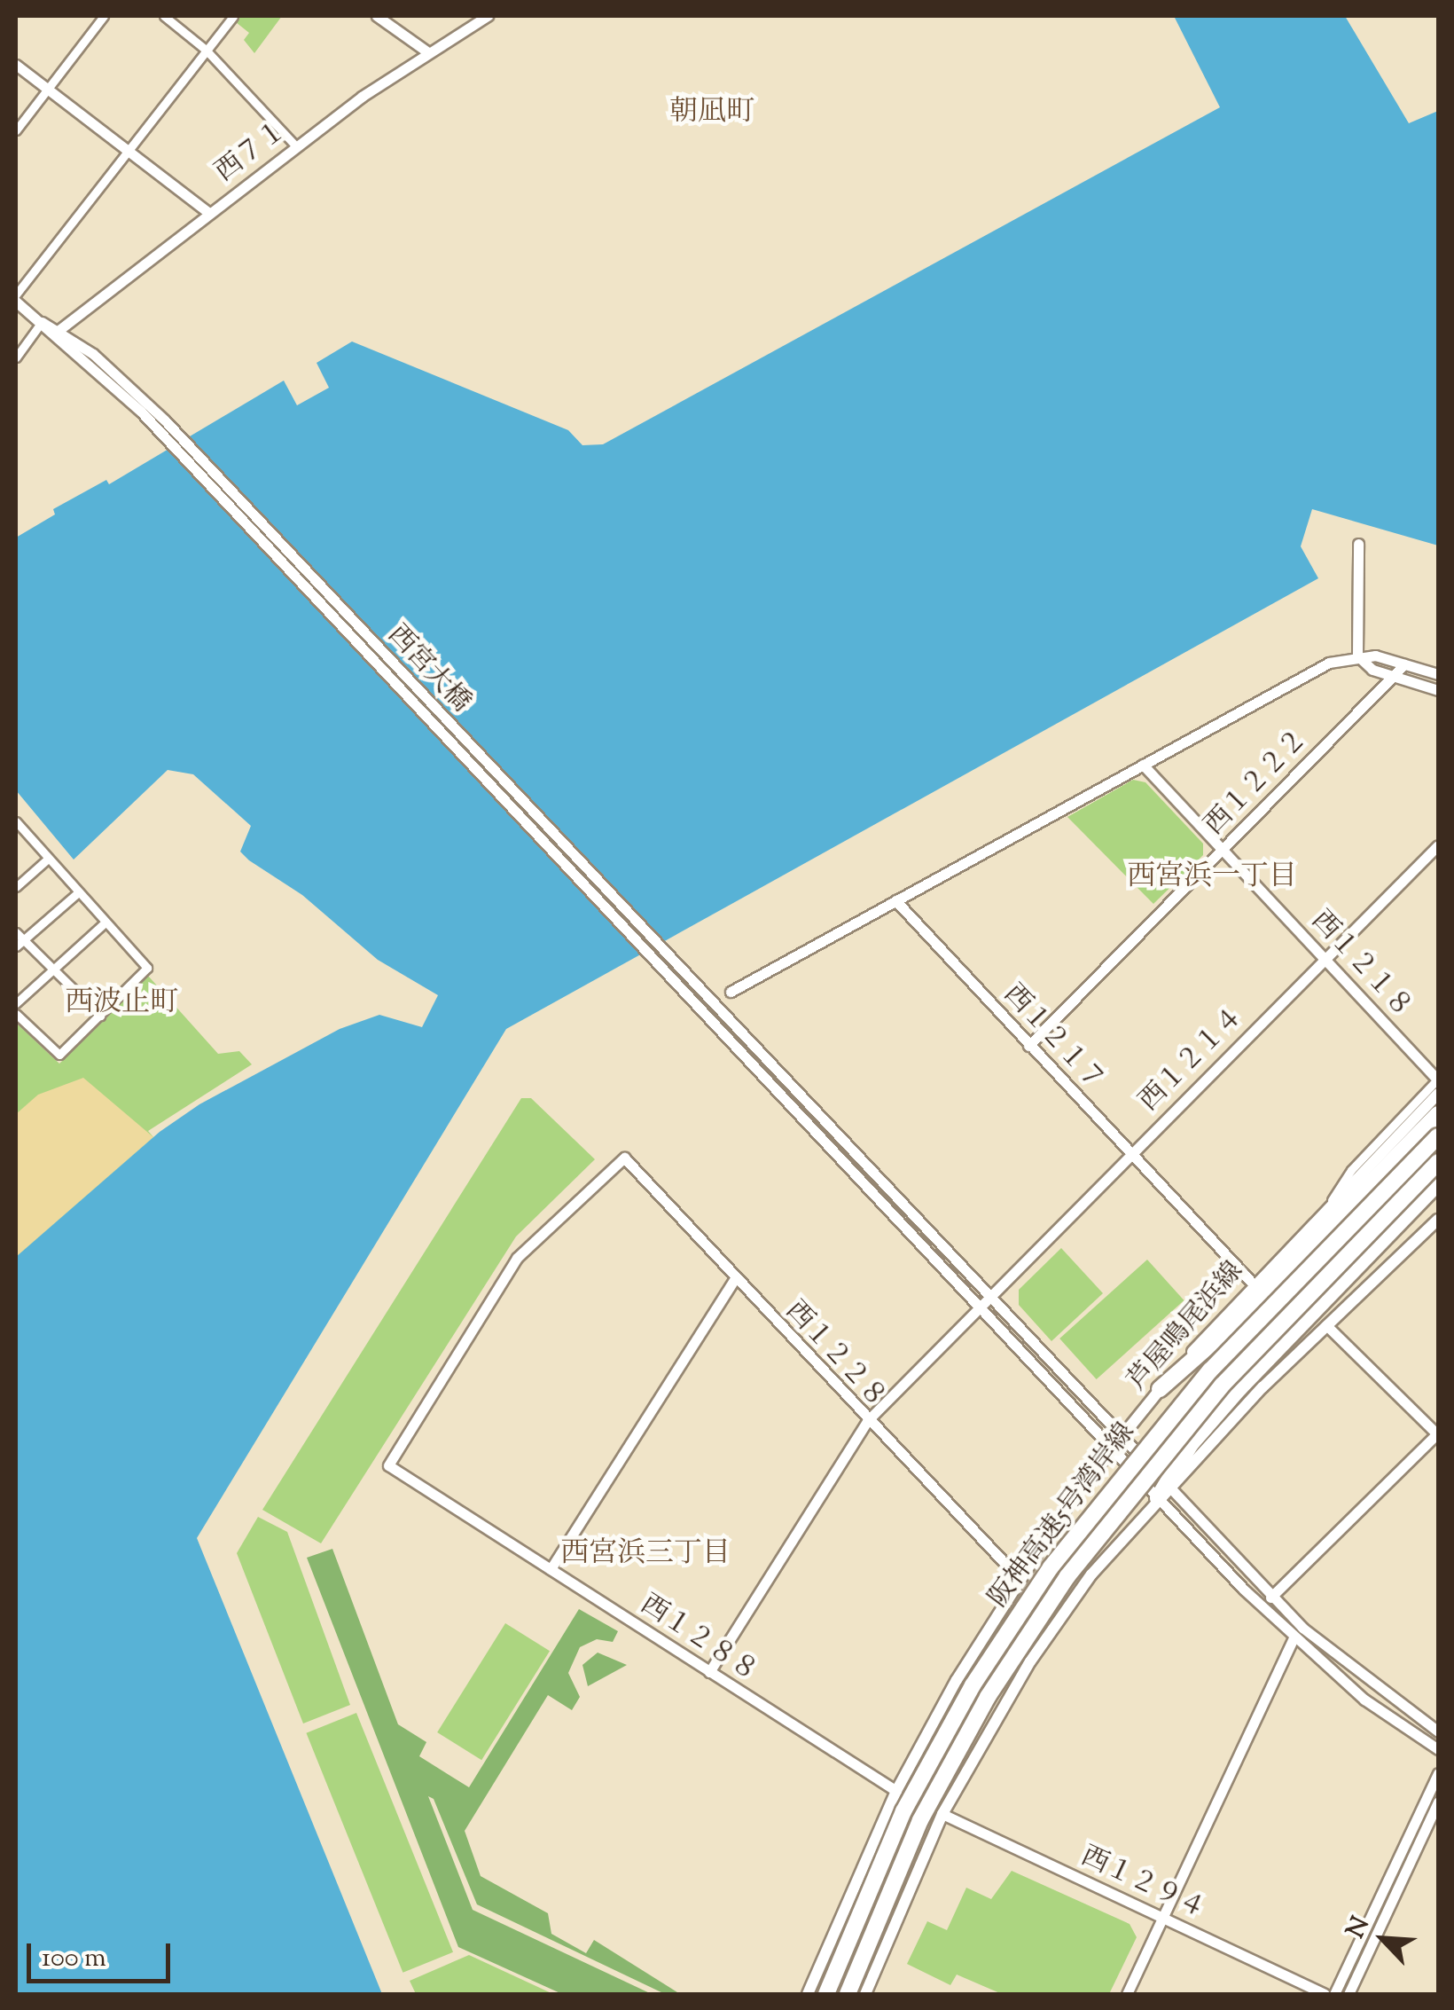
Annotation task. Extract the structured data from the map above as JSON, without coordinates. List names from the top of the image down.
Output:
{
  "streets": {
    "highway": ["阪神高速5号湾岸線"],
    "main road": ["芦屋鳴尾浜線"],
    "street": [
      "西７１",
      "西宮大橋",
      "西１２２２",
      "西１２１８",
      "西１２１７",
      "西１２１４",
      "西１２２８",
      "西１２８８",
      "西１２９４"
    ]
  },
  "crossings": [
    ["西７１", "西宮大橋"],
    ["西１２２２", "西１２１８"],
    ["西１２２２", "西１２１７"],
    ["西１２１８", "西１２１４"],
    ["西１２１７", "西１２１４"],
    ["西１２１７", "芦屋鳴尾浜線"],
    ["西１２１４", "西１２２８"],
    ["西１２１４", "西１２８８"],
    ["芦屋鳴尾浜線", "西１２２８"],
    ["芦屋鳴尾浜線", "西１２８８"],
    ["西１２２８", "西１２８８"]
  ],
  "districts": [
    "朝凪町",
    "西宮浜一丁目",
    "西波止町",
    "西宮浜三丁目"
  ],
  "scale_bar": "100 m",
  "north": "top left"
}
